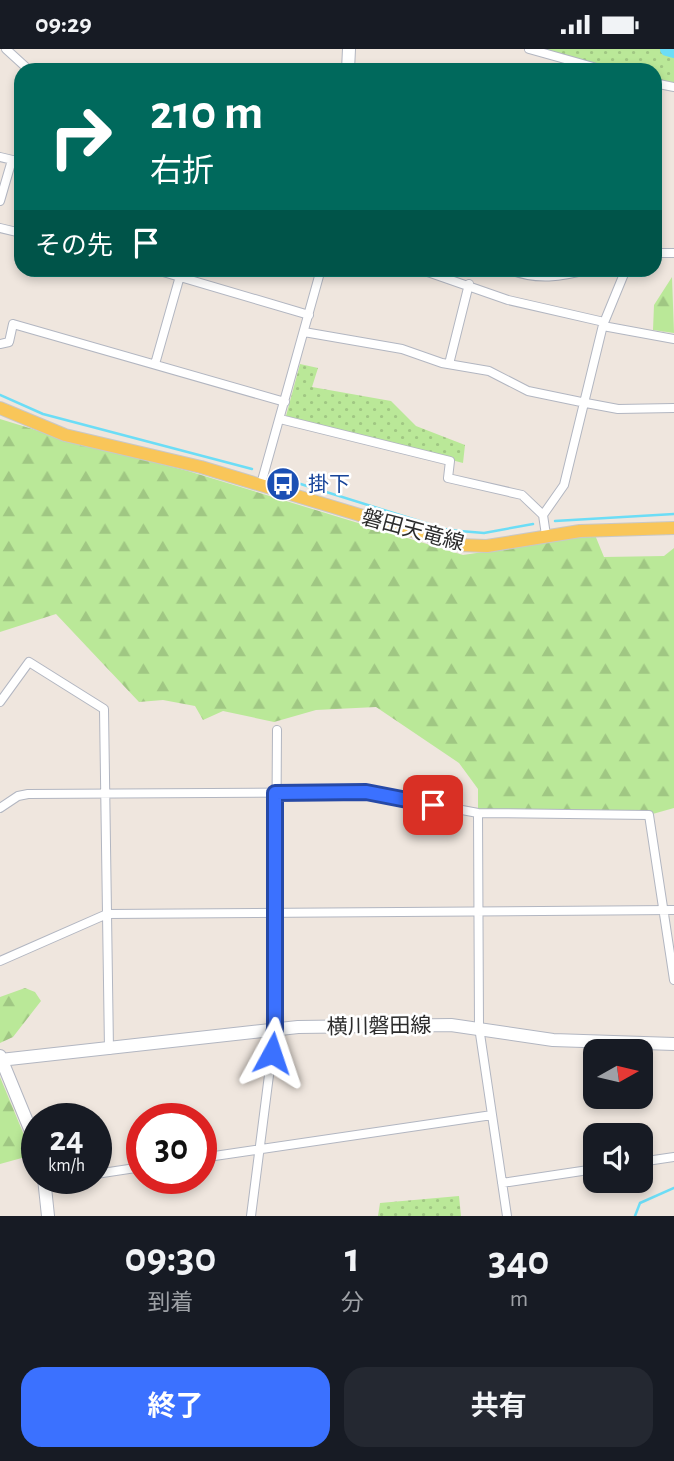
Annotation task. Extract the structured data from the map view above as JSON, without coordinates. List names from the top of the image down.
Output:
{
  "streets": {
    "main road": ["磐田天竜線", "横川磐田線"]
  },
  "places": {
    "bus stop": ["掛下"]
  },
  "north": "right",
  "page": {
    "status": "09:29",
    "turn": ["210 m", "右折"],
    "then": "その先",
    "speed": "24 km/h",
    "limit": "30",
    "eta": [
      "09:30",
      "到着",
      "1",
      "分",
      "340",
      "m"
    ],
    "buttons": ["終了", "共有"]
  }
}
